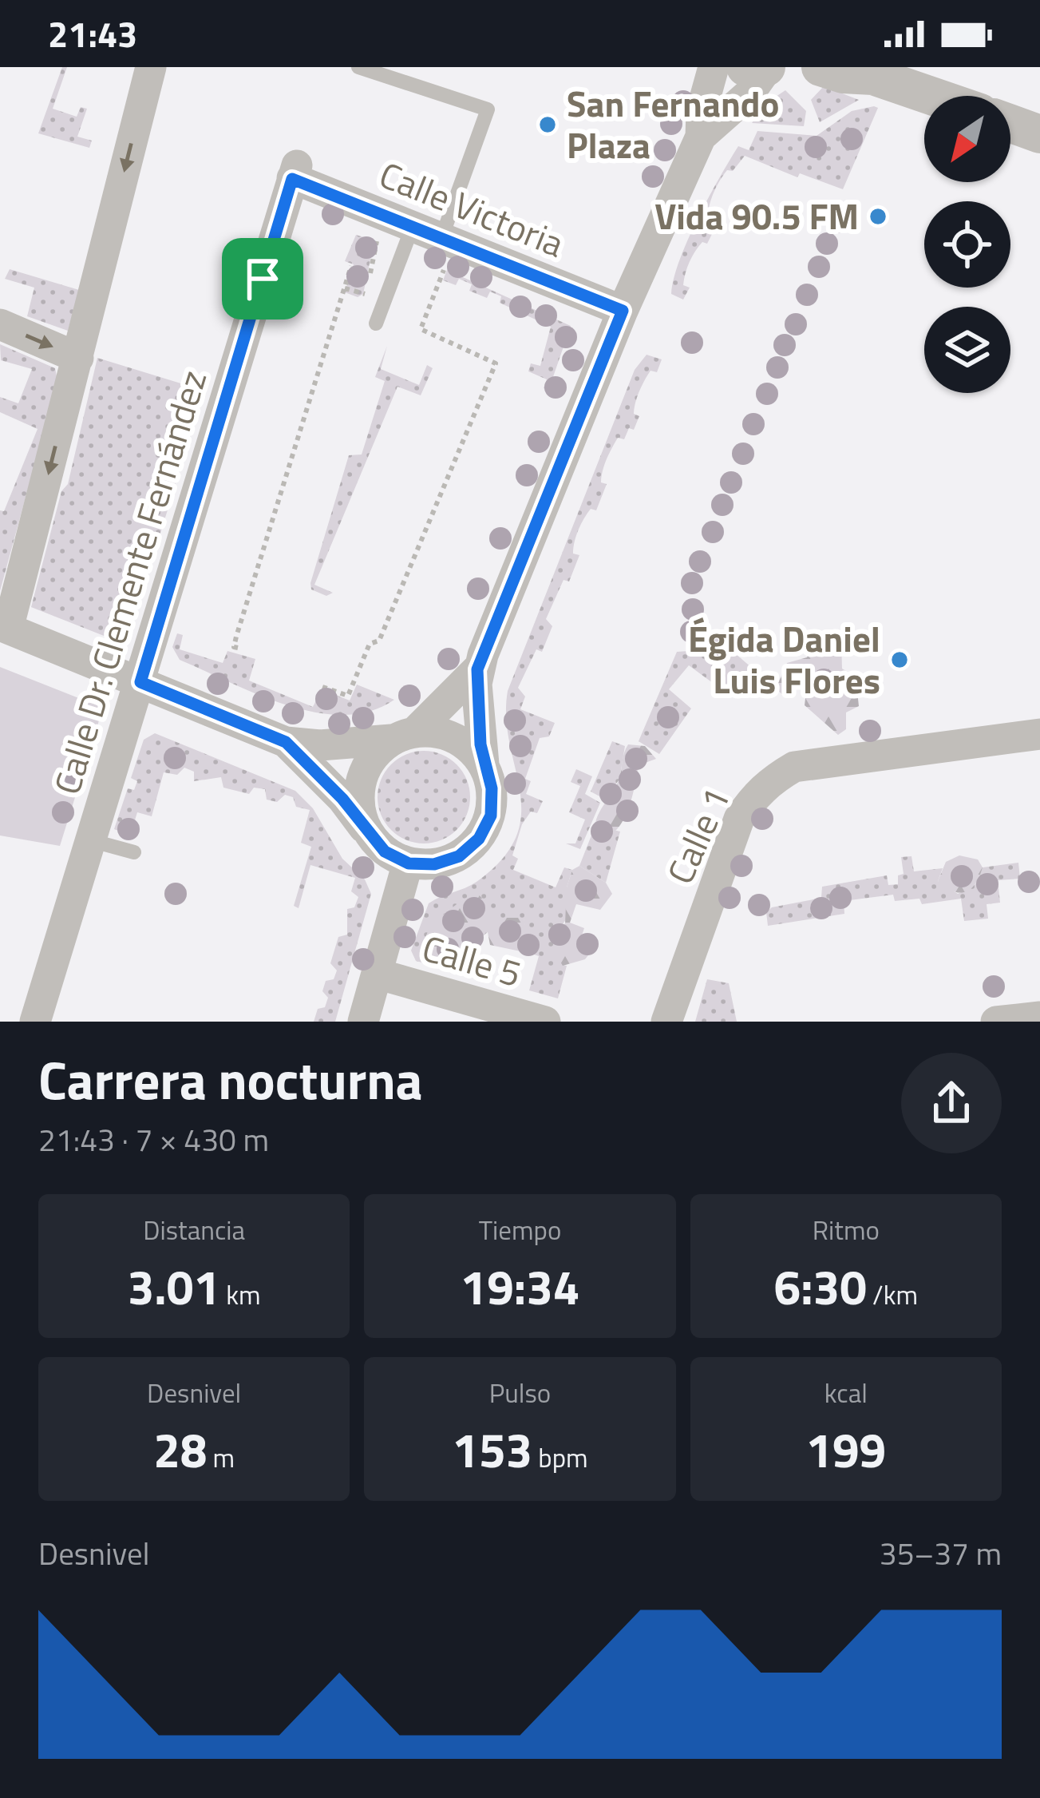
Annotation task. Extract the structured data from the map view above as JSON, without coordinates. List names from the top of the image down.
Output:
{
  "streets": {
    "street": [
      "Calle Victoria",
      "Calle Dr. Clemente Fernández",
      "Calle 1",
      "Calle 5"
    ]
  },
  "crossings": [
    ["Calle Victoria", "Calle Dr. Clemente Fernández"]
  ],
  "places": ["San Fernando Plaza", "Vida 90.5 FM", "Égida Daniel Luis Flores"],
  "north": "bottom left",
  "page": {
    "status": "21:43",
    "heading": ["Carrera nocturna", "21:43 · 7 × 430 m"],
    "stats": [
      ["Distancia", "3.01 km"],
      ["Tiempo", "19:34"],
      ["Ritmo", "6:30 /km"],
      ["Desnivel", "28 m"],
      ["Pulso", "153 bpm"],
      ["kcal", "199"]
    ],
    "chart": ["Desnivel", "35–37 m"]
  }
}
